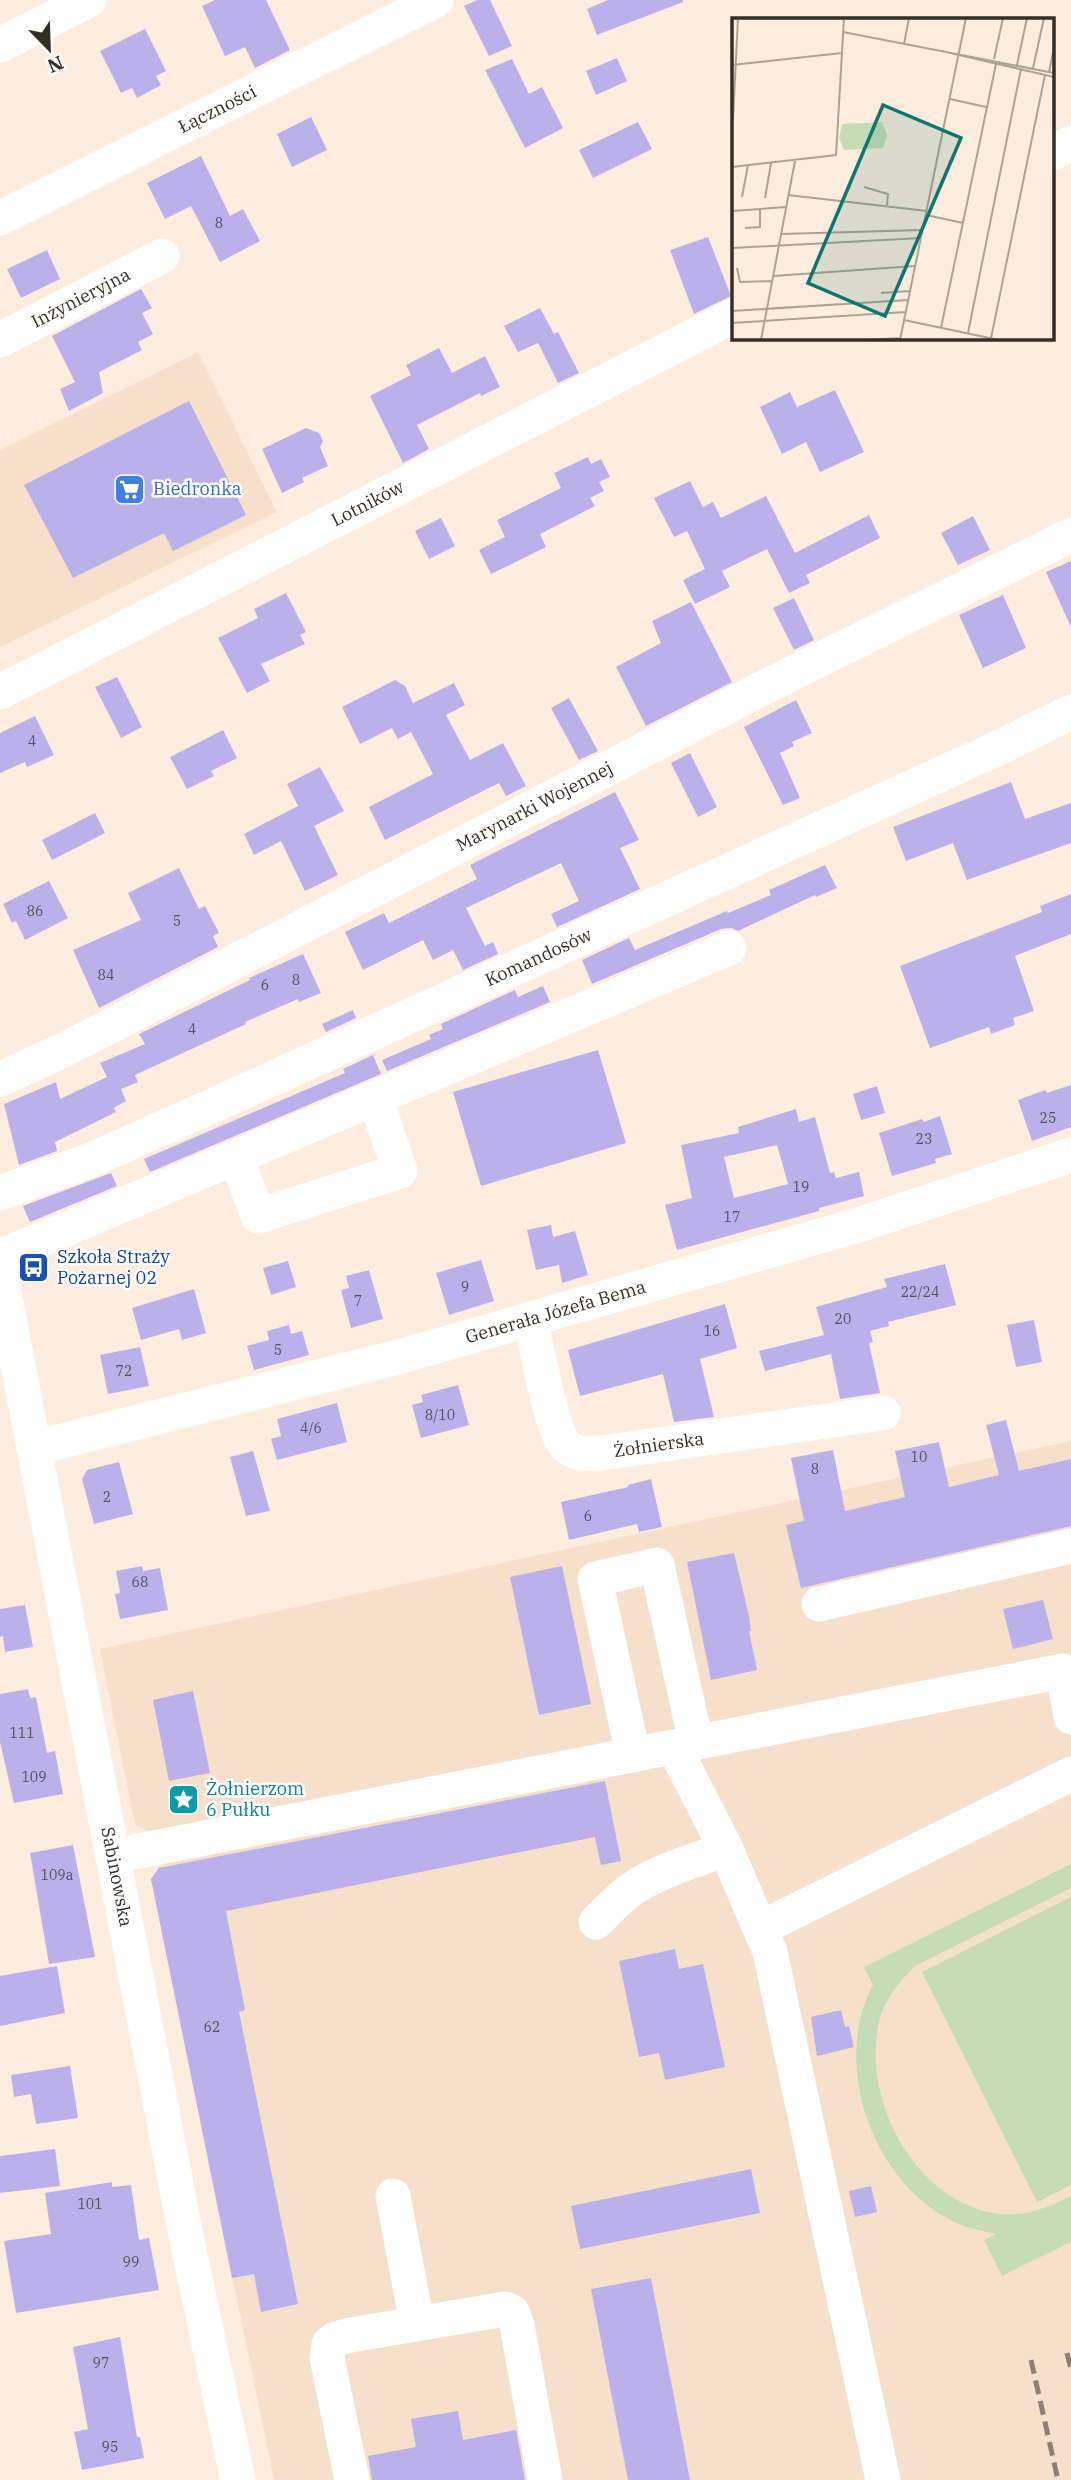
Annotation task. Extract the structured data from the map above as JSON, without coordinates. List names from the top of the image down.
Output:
{
  "streets": {
    "street": [
      "Łączności",
      "Inżynieryjna",
      "Lotników",
      "Marynarki Wojennej",
      "Komandosów",
      "Generała Józefa Bema",
      "Żołnierska",
      "Sabinowska"
    ]
  },
  "crossings": [
    ["Generała Józefa Bema", "Żołnierska"],
    ["Generała Józefa Bema", "Sabinowska"]
  ],
  "places": {
    "supermarket": ["Biedronka"],
    "bus stop": ["Szkoła Straży Pożarnej 02"],
    "place": ["Żołnierzom 6 Pułku"]
  },
  "house_numbers": [
    "8",
    "4",
    "86",
    "5",
    "84",
    "8",
    "6",
    "4",
    "25",
    "23",
    "19",
    "17",
    "9",
    "22/24",
    "7",
    "20",
    "16",
    "5",
    "72",
    "8/10",
    "4/6",
    "10",
    "8",
    "2",
    "6",
    "68",
    "111",
    "109",
    "109a",
    "62",
    "101",
    "99",
    "97",
    "95"
  ],
  "north": "bottom right"
}
